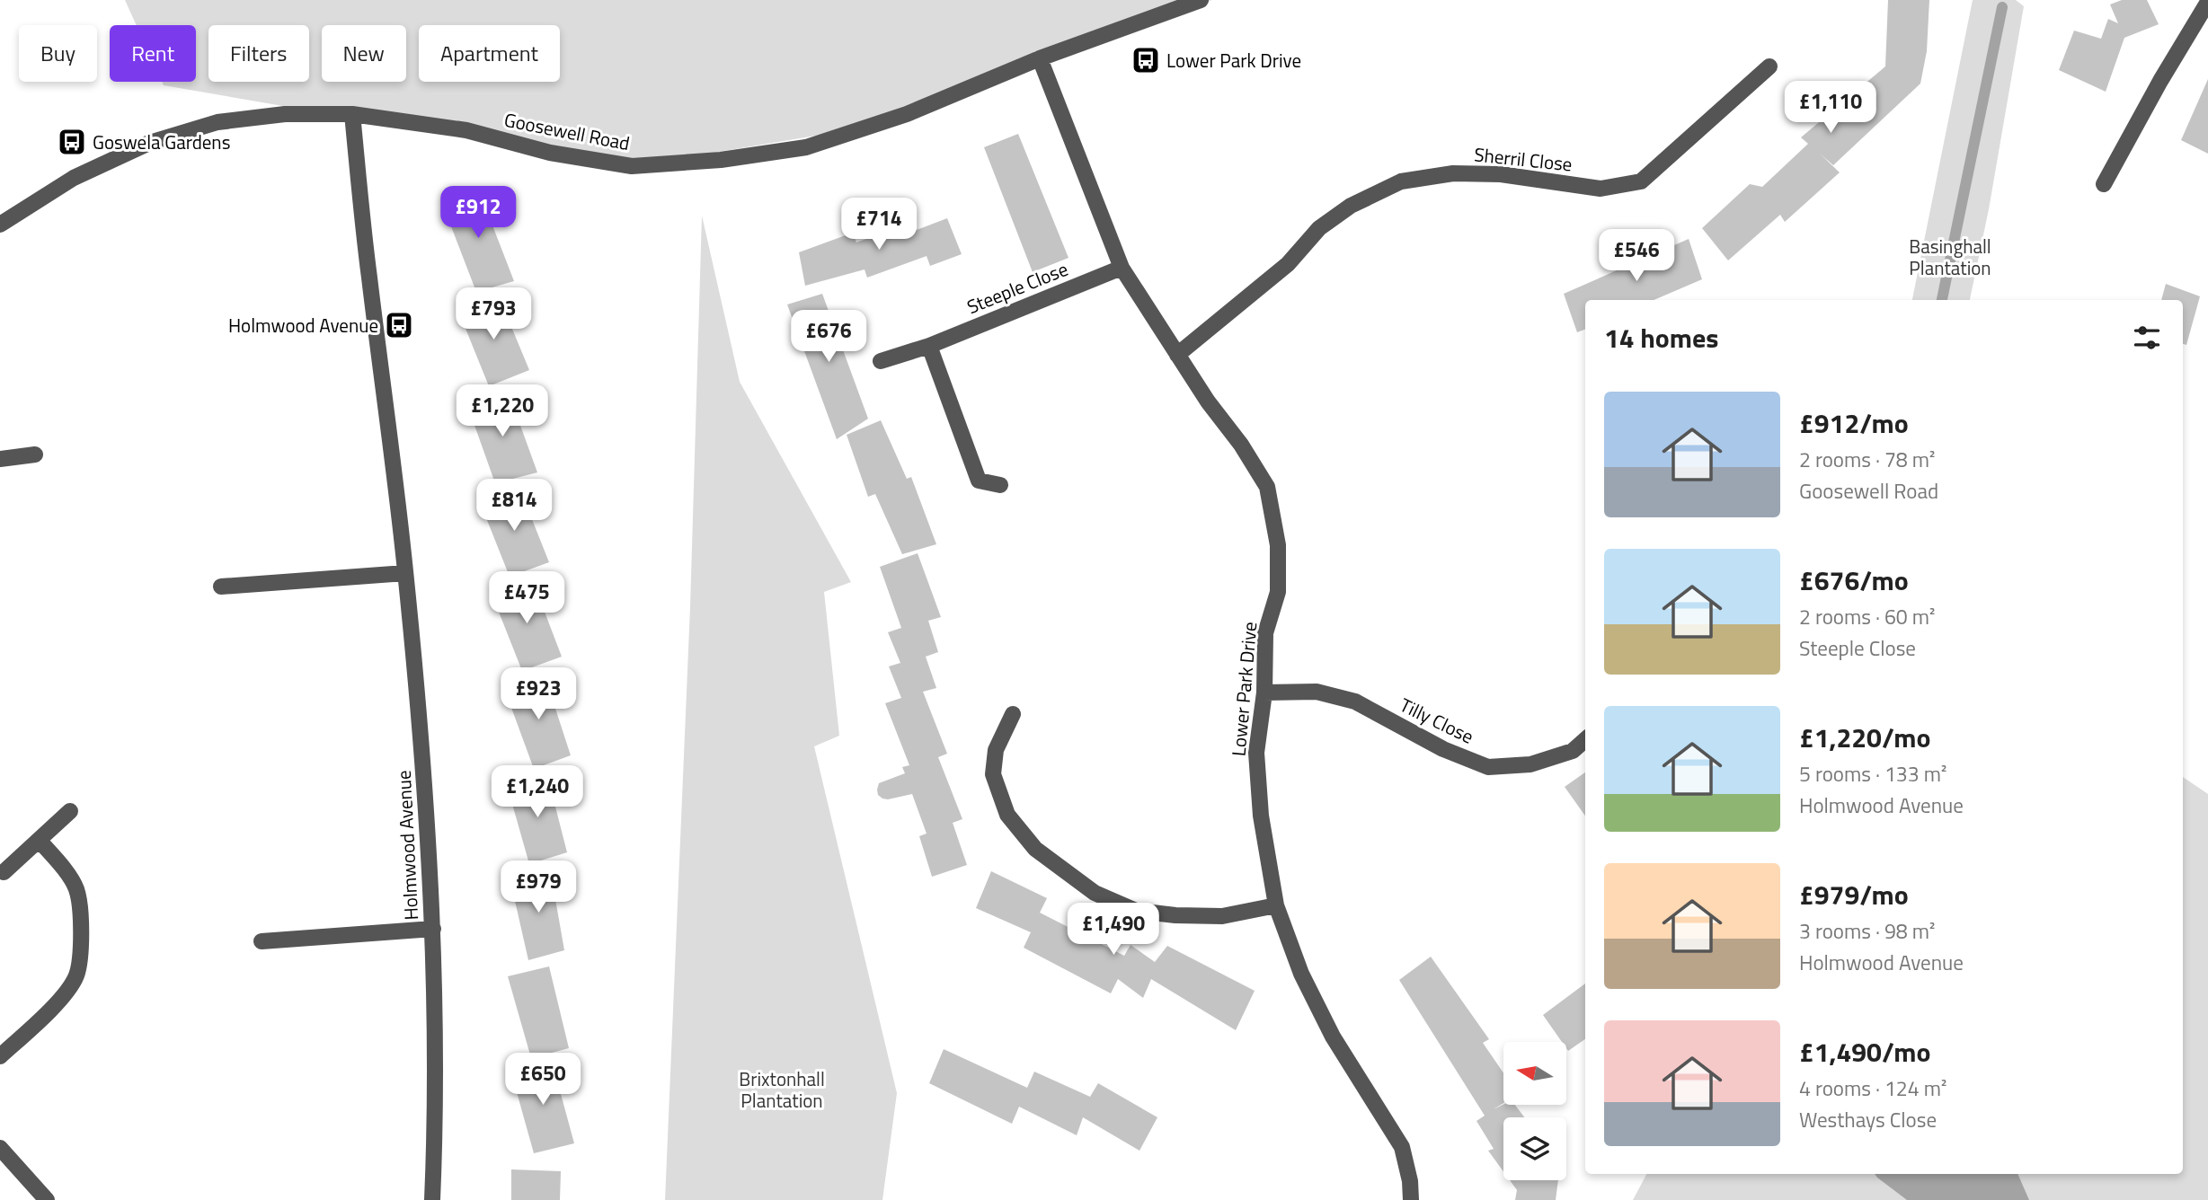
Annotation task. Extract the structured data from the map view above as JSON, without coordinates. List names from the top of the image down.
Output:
{
  "streets": {
    "street": [
      "Goosewell Road",
      "Sherril Close",
      "Steeple Close",
      "Lower Park Drive",
      "Tilly Close",
      "Holmwood Avenue"
    ]
  },
  "crossings": [
    ["Goosewell Road", "Lower Park Drive"],
    ["Goosewell Road", "Holmwood Avenue"],
    ["Sherril Close", "Lower Park Drive"],
    ["Steeple Close", "Lower Park Drive"],
    ["Lower Park Drive", "Tilly Close"]
  ],
  "parks": ["Basinghall Plantation", "Brixtonhall Plantation"],
  "places": {
    "bus stop": ["Lower Park Drive", "Goswela Gardens", "Holmwood Avenue"]
  },
  "north": "left",
  "page": {
    "chip": [
      "Buy",
      "Rent",
      "Filters",
      "New",
      "Apartment"
    ],
    "price": [
      "£1,110",
      "£912",
      "£714",
      "£546",
      "£793",
      "£676",
      "£1,220",
      "£814",
      "£475",
      "£923",
      "£1,240",
      "£979",
      "£1,490",
      "£650"
    ],
    "heading": "14 homes",
    "list": [
      {
        "name": "£912/mo",
        "note": "2 rooms · 78 m² · Goosewell Road"
      },
      {
        "name": "£676/mo",
        "note": "2 rooms · 60 m² · Steeple Close"
      },
      {
        "name": "£1,220/mo",
        "note": "5 rooms · 133 m² · Holmwood Avenue"
      },
      {
        "name": "£979/mo",
        "note": "3 rooms · 98 m² · Holmwood Avenue"
      },
      {
        "name": "£1,490/mo",
        "note": "4 rooms · 124 m² · Westhays Close"
      }
    ]
  }
}
